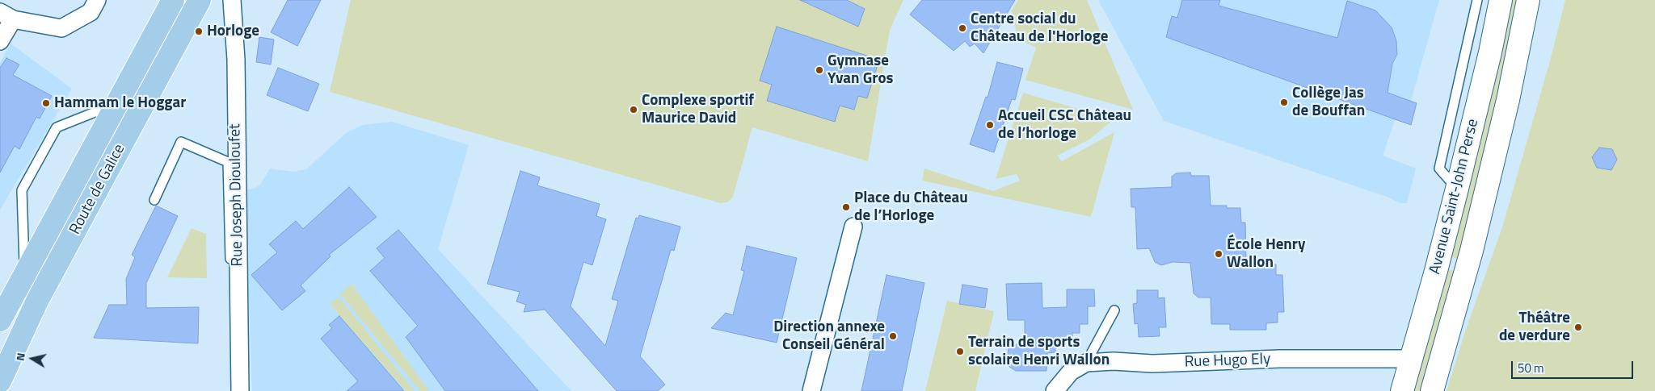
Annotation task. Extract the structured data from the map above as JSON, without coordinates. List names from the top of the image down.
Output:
{
  "streets": {
    "main road": ["Route de Galice", "Avenue Saint-John Perse"],
    "street": ["Rue Joseph Diouloufet", "Rue Hugo Ely"]
  },
  "crossings": [
    ["Avenue Saint-John Perse", "Rue Hugo Ely"]
  ],
  "places": [
    "Centre social du Château de l'Horloge",
    "Horloge",
    "Gymnase Yvan Gros",
    "Collège Jas de Bouffan",
    "Hammam le Hoggar",
    "Complexe sportif Maurice David",
    "Accueil CSC Château de l’horloge",
    "Place du Château de l’Horloge",
    "École Henry Wallon",
    "Théâtre de verdure",
    "Direction annexe Conseil Général",
    "Terrain de sports scolaire Henri Wallon"
  ],
  "scale_bar": "50 m",
  "north": "left"
}
